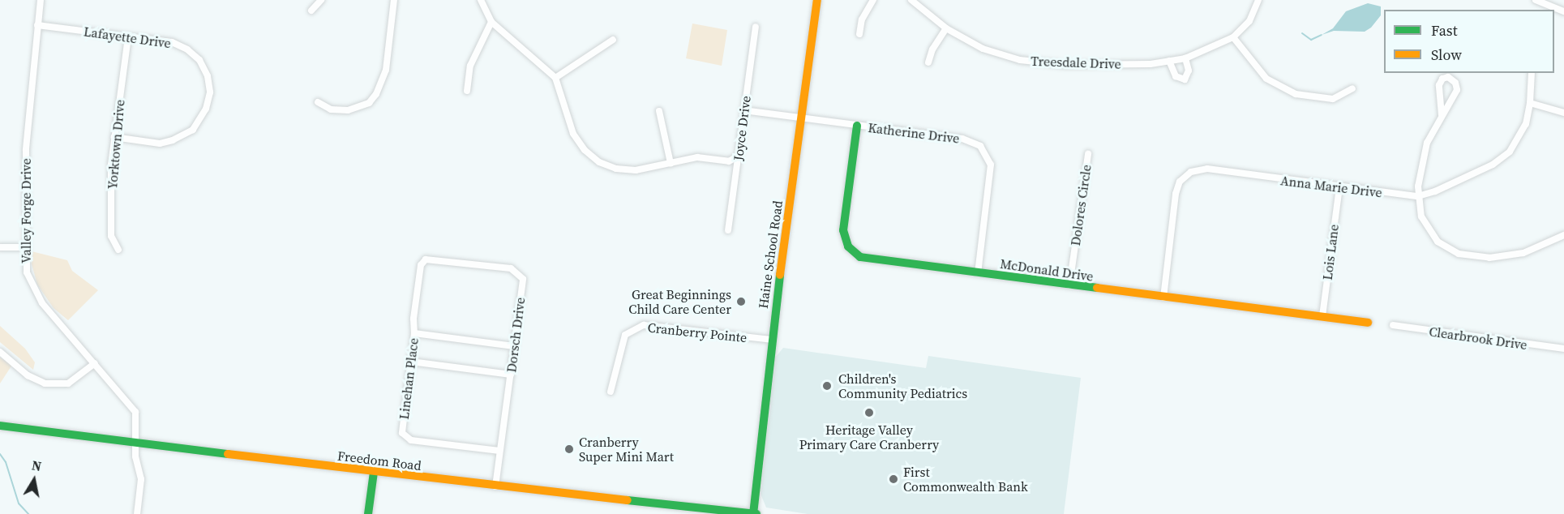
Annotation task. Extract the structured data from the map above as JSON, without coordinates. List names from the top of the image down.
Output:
{
  "streets": {
    "street": [
      "Lafayette Drive",
      "Treesdale Drive",
      "Joyce Drive",
      "Katherine Drive",
      "Yorktown Drive",
      "Anna Marie Drive",
      "Dolores Circle",
      "Valley Forge Drive",
      "Lois Lane",
      "Haine School Road",
      "McDonald Drive",
      "Cranberry Pointe",
      "Dorsch Drive",
      "Clearbrook Drive",
      "Linehan Place",
      "Freedom Road"
    ]
  },
  "crossings": [
    ["Lafayette Drive", "Yorktown Drive"],
    ["Lafayette Drive", "Valley Forge Drive"],
    ["Joyce Drive", "Katherine Drive"],
    ["Katherine Drive", "Haine School Road"],
    ["Katherine Drive", "McDonald Drive"],
    ["Anna Marie Drive", "Lois Lane"],
    ["Anna Marie Drive", "McDonald Drive"],
    ["Dolores Circle", "McDonald Drive"],
    ["Valley Forge Drive", "Freedom Road"],
    ["Lois Lane", "McDonald Drive"],
    ["Haine School Road", "Cranberry Pointe"],
    ["Haine School Road", "Freedom Road"],
    ["Dorsch Drive", "Linehan Place"],
    ["Dorsch Drive", "Freedom Road"]
  ],
  "places": [
    "Great Beginnings Child Care Center",
    "Children's Community Pediatrics",
    "Heritage Valley Primary Care Cranberry",
    "Cranberry Super Mini Mart",
    "First Commonwealth Bank"
  ],
  "legend": ["Fast", "Slow"],
  "north": "top"
}
